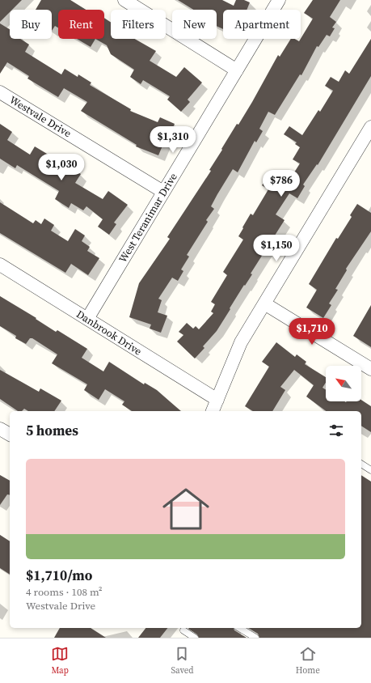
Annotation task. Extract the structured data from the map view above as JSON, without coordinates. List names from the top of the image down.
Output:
{
  "streets": {
    "street": ["Westvale Drive", "West Teranimar Drive", "Danbrook Drive"]
  },
  "crossings": [
    ["Westvale Drive", "West Teranimar Drive"],
    ["West Teranimar Drive", "Danbrook Drive"]
  ],
  "north": "top left",
  "page": {
    "chip": [
      "Buy",
      "Rent",
      "Filters",
      "New",
      "Apartment"
    ],
    "price": [
      "$1,310",
      "$1,030",
      "$786",
      "$1,150",
      "$1,710"
    ],
    "heading": "5 homes",
    "list": [
      {
        "name": "$1,710/mo",
        "note": "4 rooms · 108 m² · Westvale Drive"
      }
    ],
    "tabs": ["Map", "Saved", "Home"]
  }
}
